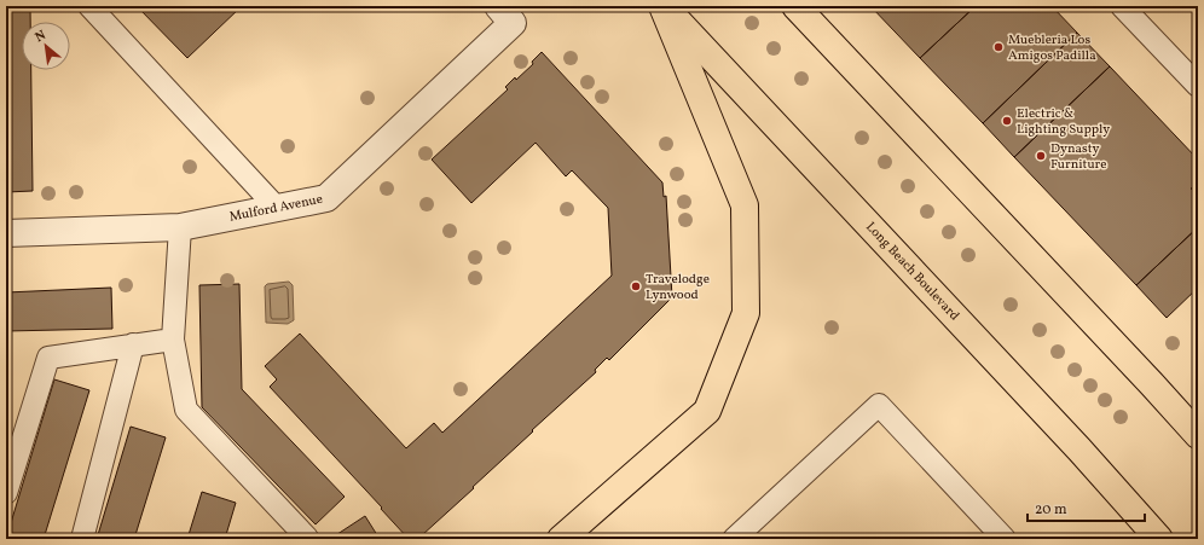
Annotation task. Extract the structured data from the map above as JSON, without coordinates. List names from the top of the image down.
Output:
{
  "streets": {
    "main road": ["Long Beach Boulevard"],
    "street": ["Mulford Avenue"]
  },
  "places": [
    "Muebleria Los Amigos Padilla",
    "Electric & Lighting Supply",
    "Dynasty Furniture",
    "Travelodge Lynwood"
  ],
  "scale_bar": "20 m",
  "north": "top left"
}
